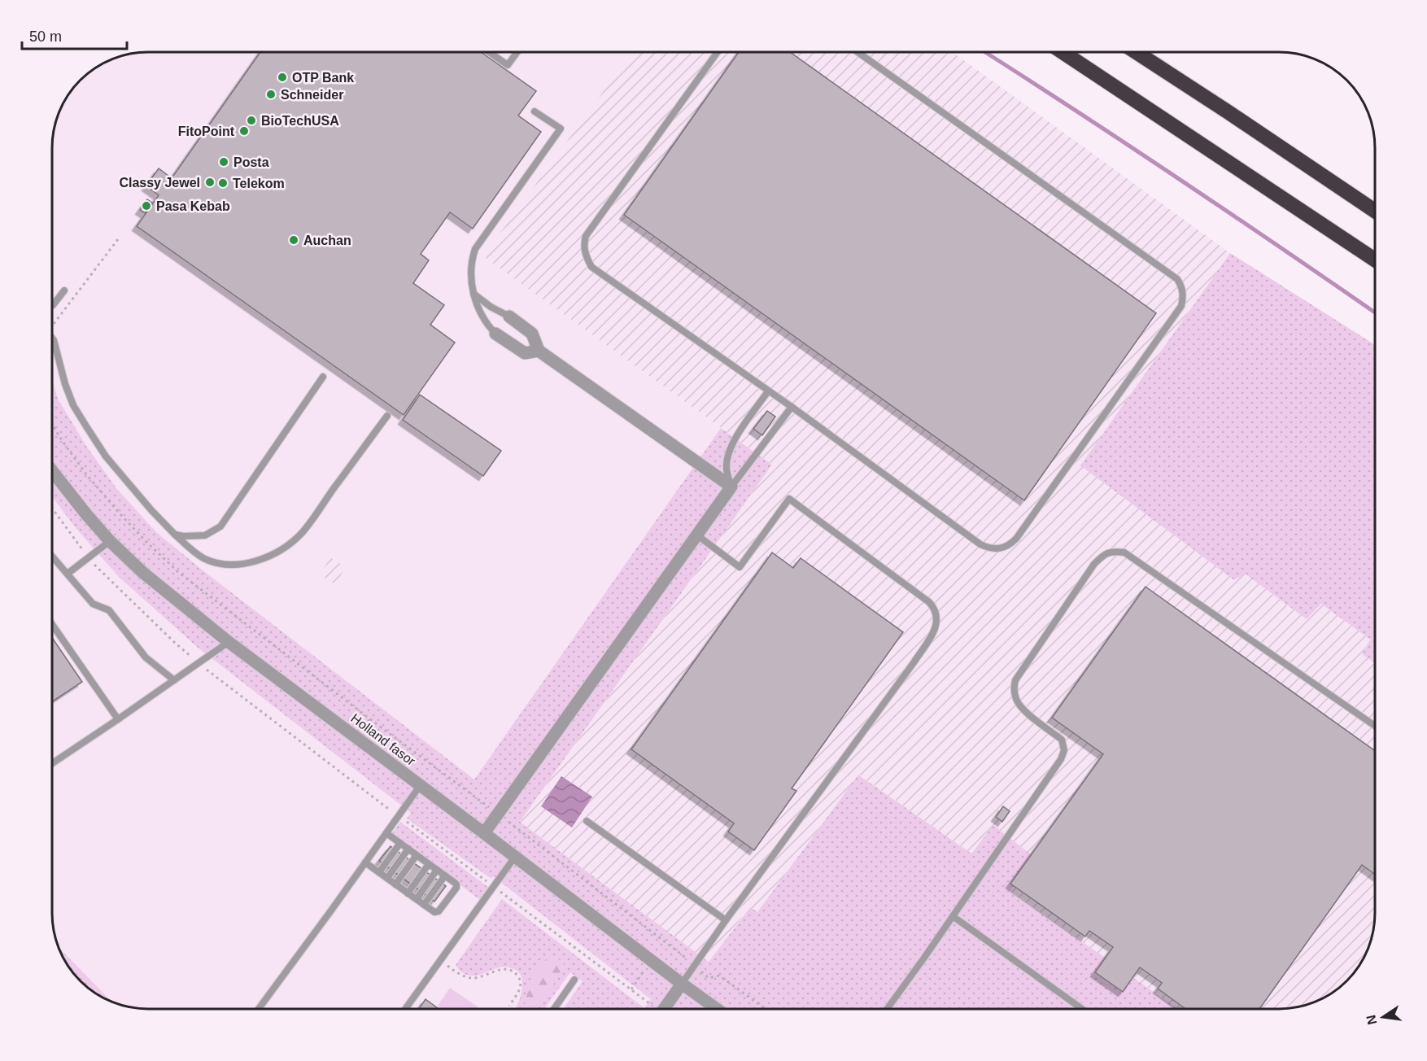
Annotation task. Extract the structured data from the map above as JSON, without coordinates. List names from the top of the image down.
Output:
{
  "streets": {
    "street": ["Holland fasor"]
  },
  "places": [
    "OTP Bank",
    "Schneider",
    "BioTechUSA",
    "FitoPoint",
    "Posta",
    "Classy Jewel",
    "Telekom",
    "Pasa Kebab",
    "Auchan"
  ],
  "scale_bar": "50 m",
  "north": "left"
}
